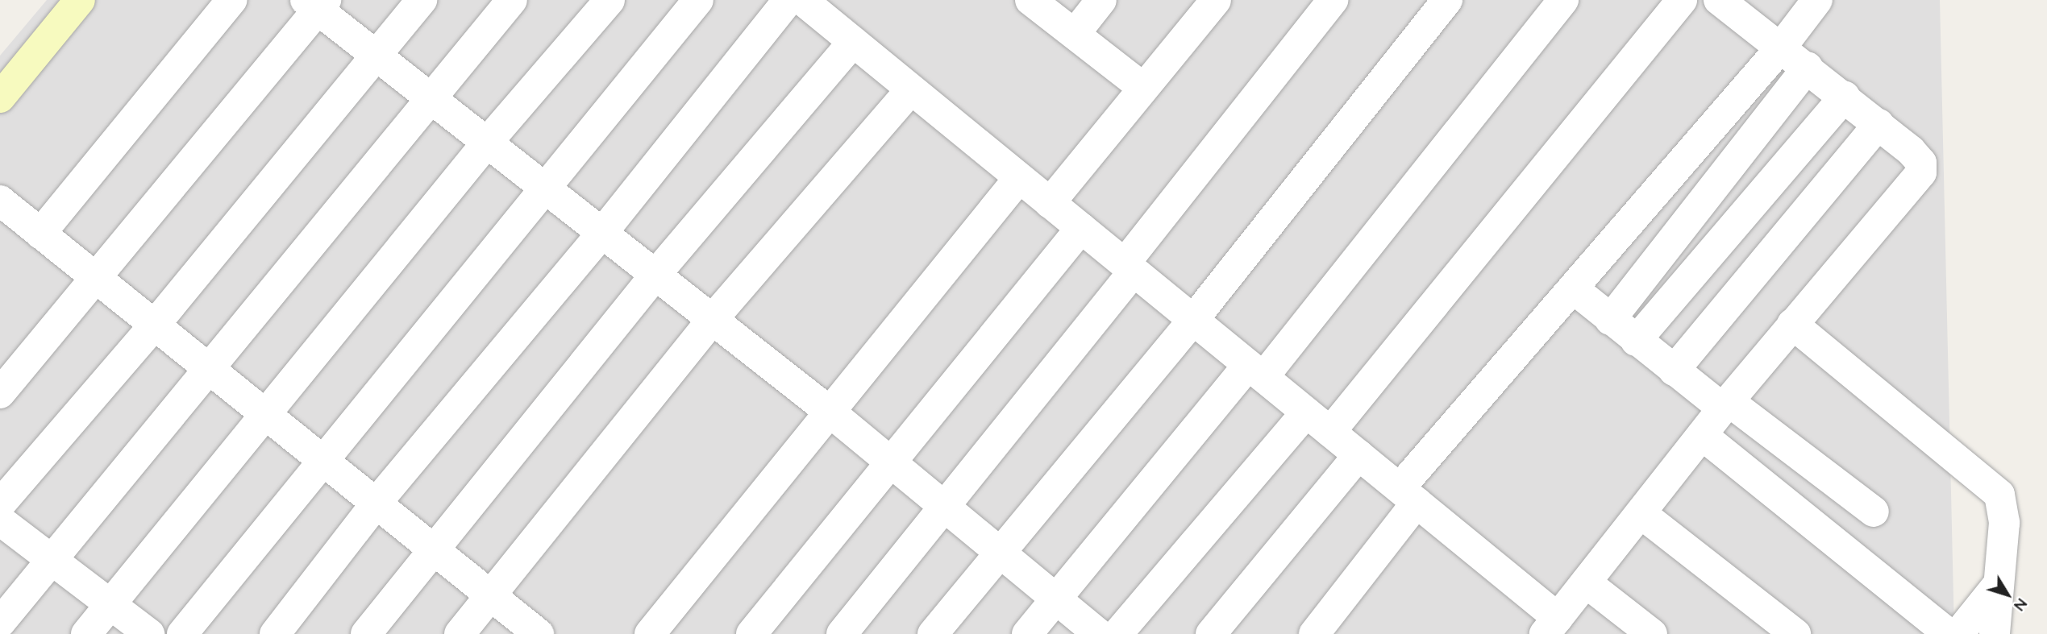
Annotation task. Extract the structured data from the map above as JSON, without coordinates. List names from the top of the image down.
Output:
{
  "north": "bottom right"
}
